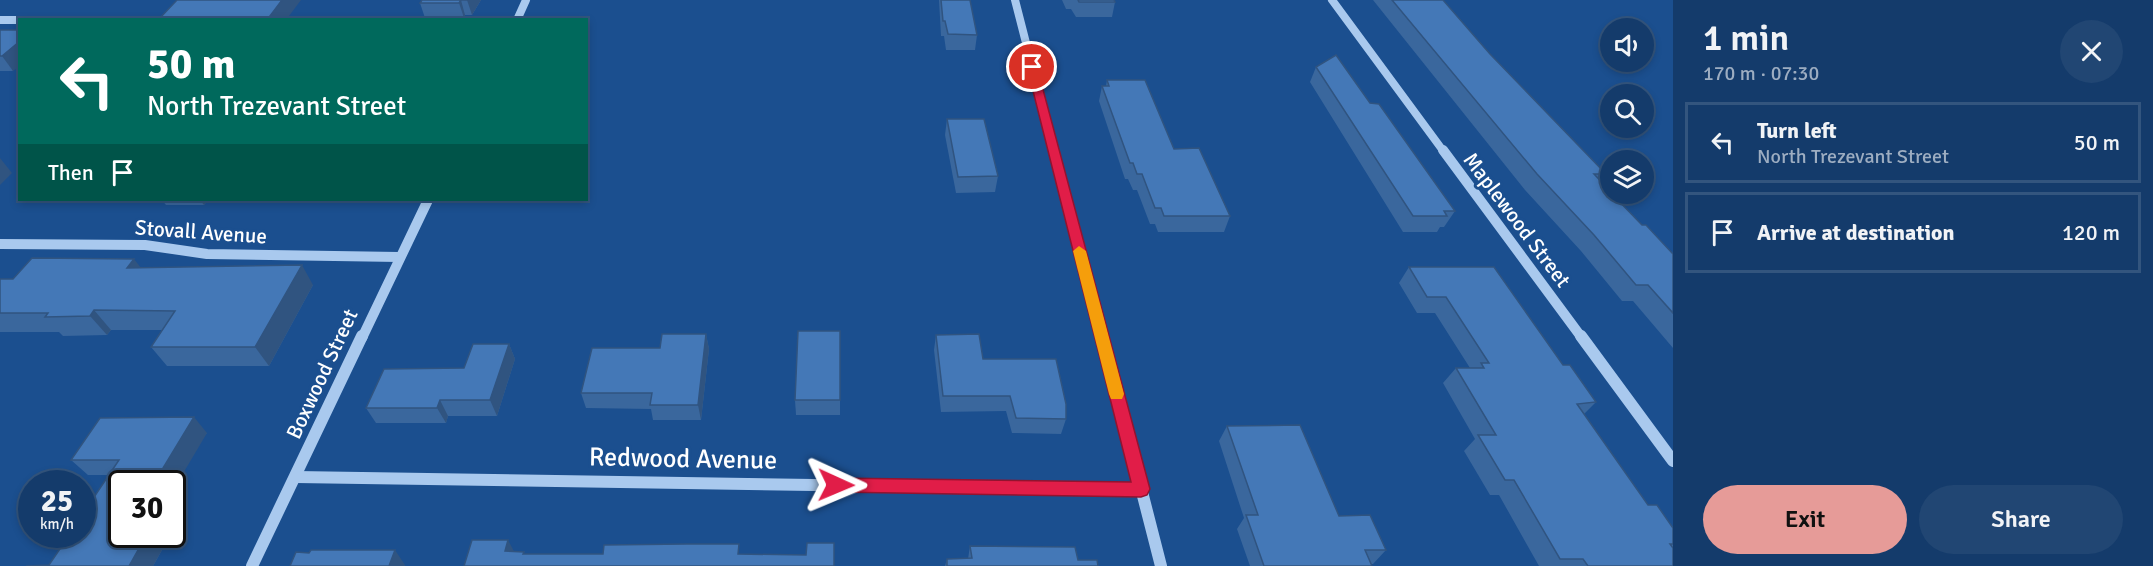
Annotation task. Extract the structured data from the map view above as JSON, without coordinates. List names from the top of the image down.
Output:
{
  "streets": {
    "street": [
      "Maplewood Street",
      "Stovall Avenue",
      "Boxwood Street",
      "Redwood Avenue"
    ]
  },
  "crossings": [
    ["Stovall Avenue", "Boxwood Street"],
    ["Boxwood Street", "Redwood Avenue"]
  ],
  "page": {
    "heading": ["1 min", "170 m · 07:30"],
    "turn": ["50 m", "North Trezevant Street"],
    "list": [
      {
        "name": "Turn left",
        "note": "North Trezevant Street",
        "value": "50 m"
      },
      {
        "name": "Arrive at destination",
        "value": "120 m"
      }
    ],
    "then": "Then",
    "speed": "25 km/h",
    "limit": "30",
    "buttons": ["Exit", "Share"]
  }
}
